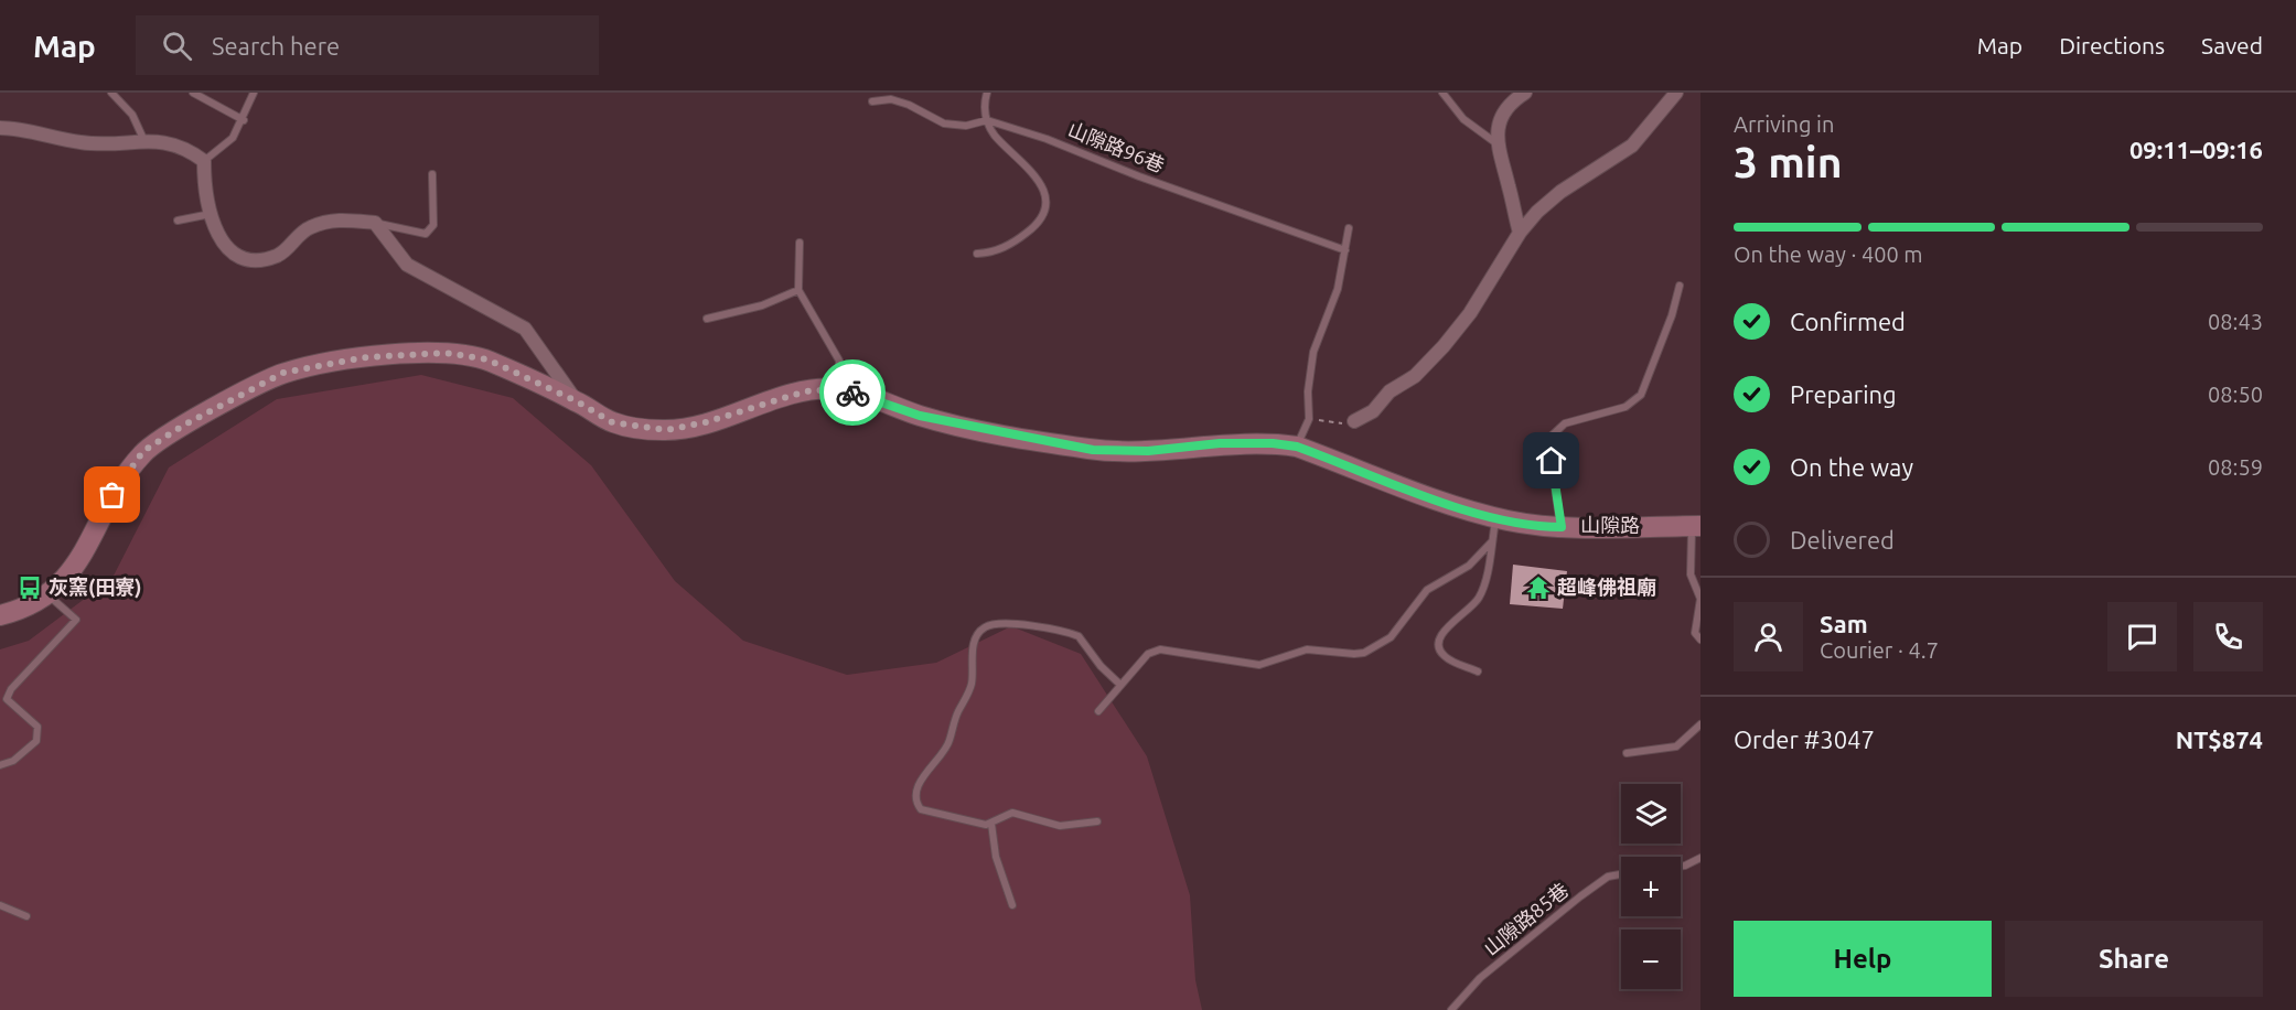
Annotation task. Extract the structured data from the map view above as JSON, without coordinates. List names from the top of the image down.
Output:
{
  "streets": {
    "street": ["山隙路"],
    "lane": ["山隙路96巷", "山隙路85巷"]
  },
  "places": {
    "bus stop": ["灰窯(田寮)"],
    "temple": ["超峰佛祖廟"]
  },
  "page": {
    "header": "Map",
    "search": "Search here",
    "nav": ["Map", "Directions", "Saved"],
    "heading": ["3 min", "Arriving in", "09:11–09:16"],
    "panel": [
      "Sam",
      "Courier · 4.7",
      "Order #3047",
      "NT$874"
    ],
    "bar": "On the way · 400 m",
    "list": [
      ["Confirmed", "08:43"],
      ["Preparing", "08:50"],
      ["On the way", "08:59"],
      "Delivered"
    ],
    "map_buttons": ["+", "−"],
    "buttons": ["Help", "Share"]
  }
}
